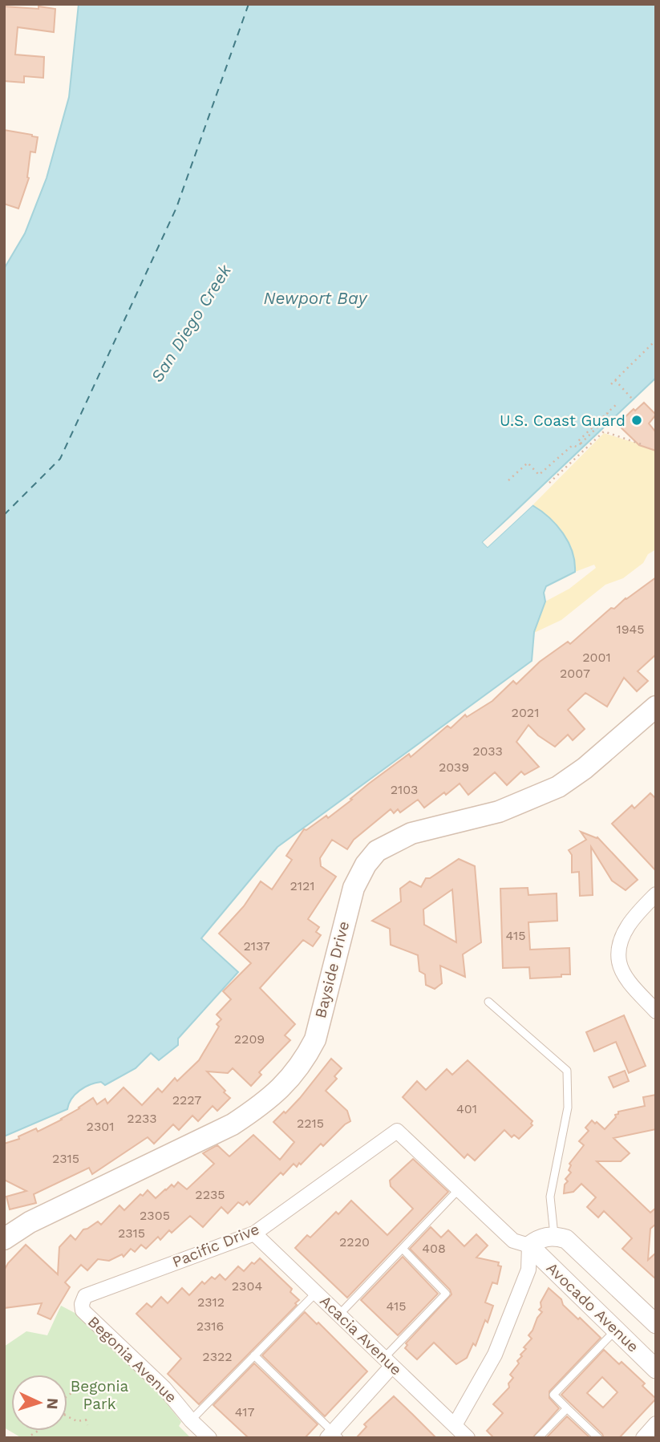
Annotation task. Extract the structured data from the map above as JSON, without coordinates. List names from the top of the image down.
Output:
{
  "streets": {
    "main road": ["Bayside Drive"],
    "street": [
      "Pacific Drive",
      "Avocado Avenue",
      "Acacia Avenue",
      "Begonia Avenue"
    ]
  },
  "crossings": [
    ["Pacific Drive", "Avocado Avenue"],
    ["Pacific Drive", "Acacia Avenue"],
    ["Pacific Drive", "Begonia Avenue"]
  ],
  "water": ["Newport Bay", "San Diego Creek"],
  "parks": ["Begonia Park"],
  "places": ["U.S. Coast Guard"],
  "house_numbers": [
    "1945",
    "2001",
    "2007",
    "2021",
    "2033",
    "2039",
    "2103",
    "2121",
    "415",
    "2137",
    "2209",
    "2227",
    "401",
    "2233",
    "2215",
    "2301",
    "2315",
    "2235",
    "2305",
    "2315",
    "2220",
    "408",
    "2304",
    "2312",
    "415",
    "2316",
    "2322",
    "417"
  ],
  "north": "right"
}
